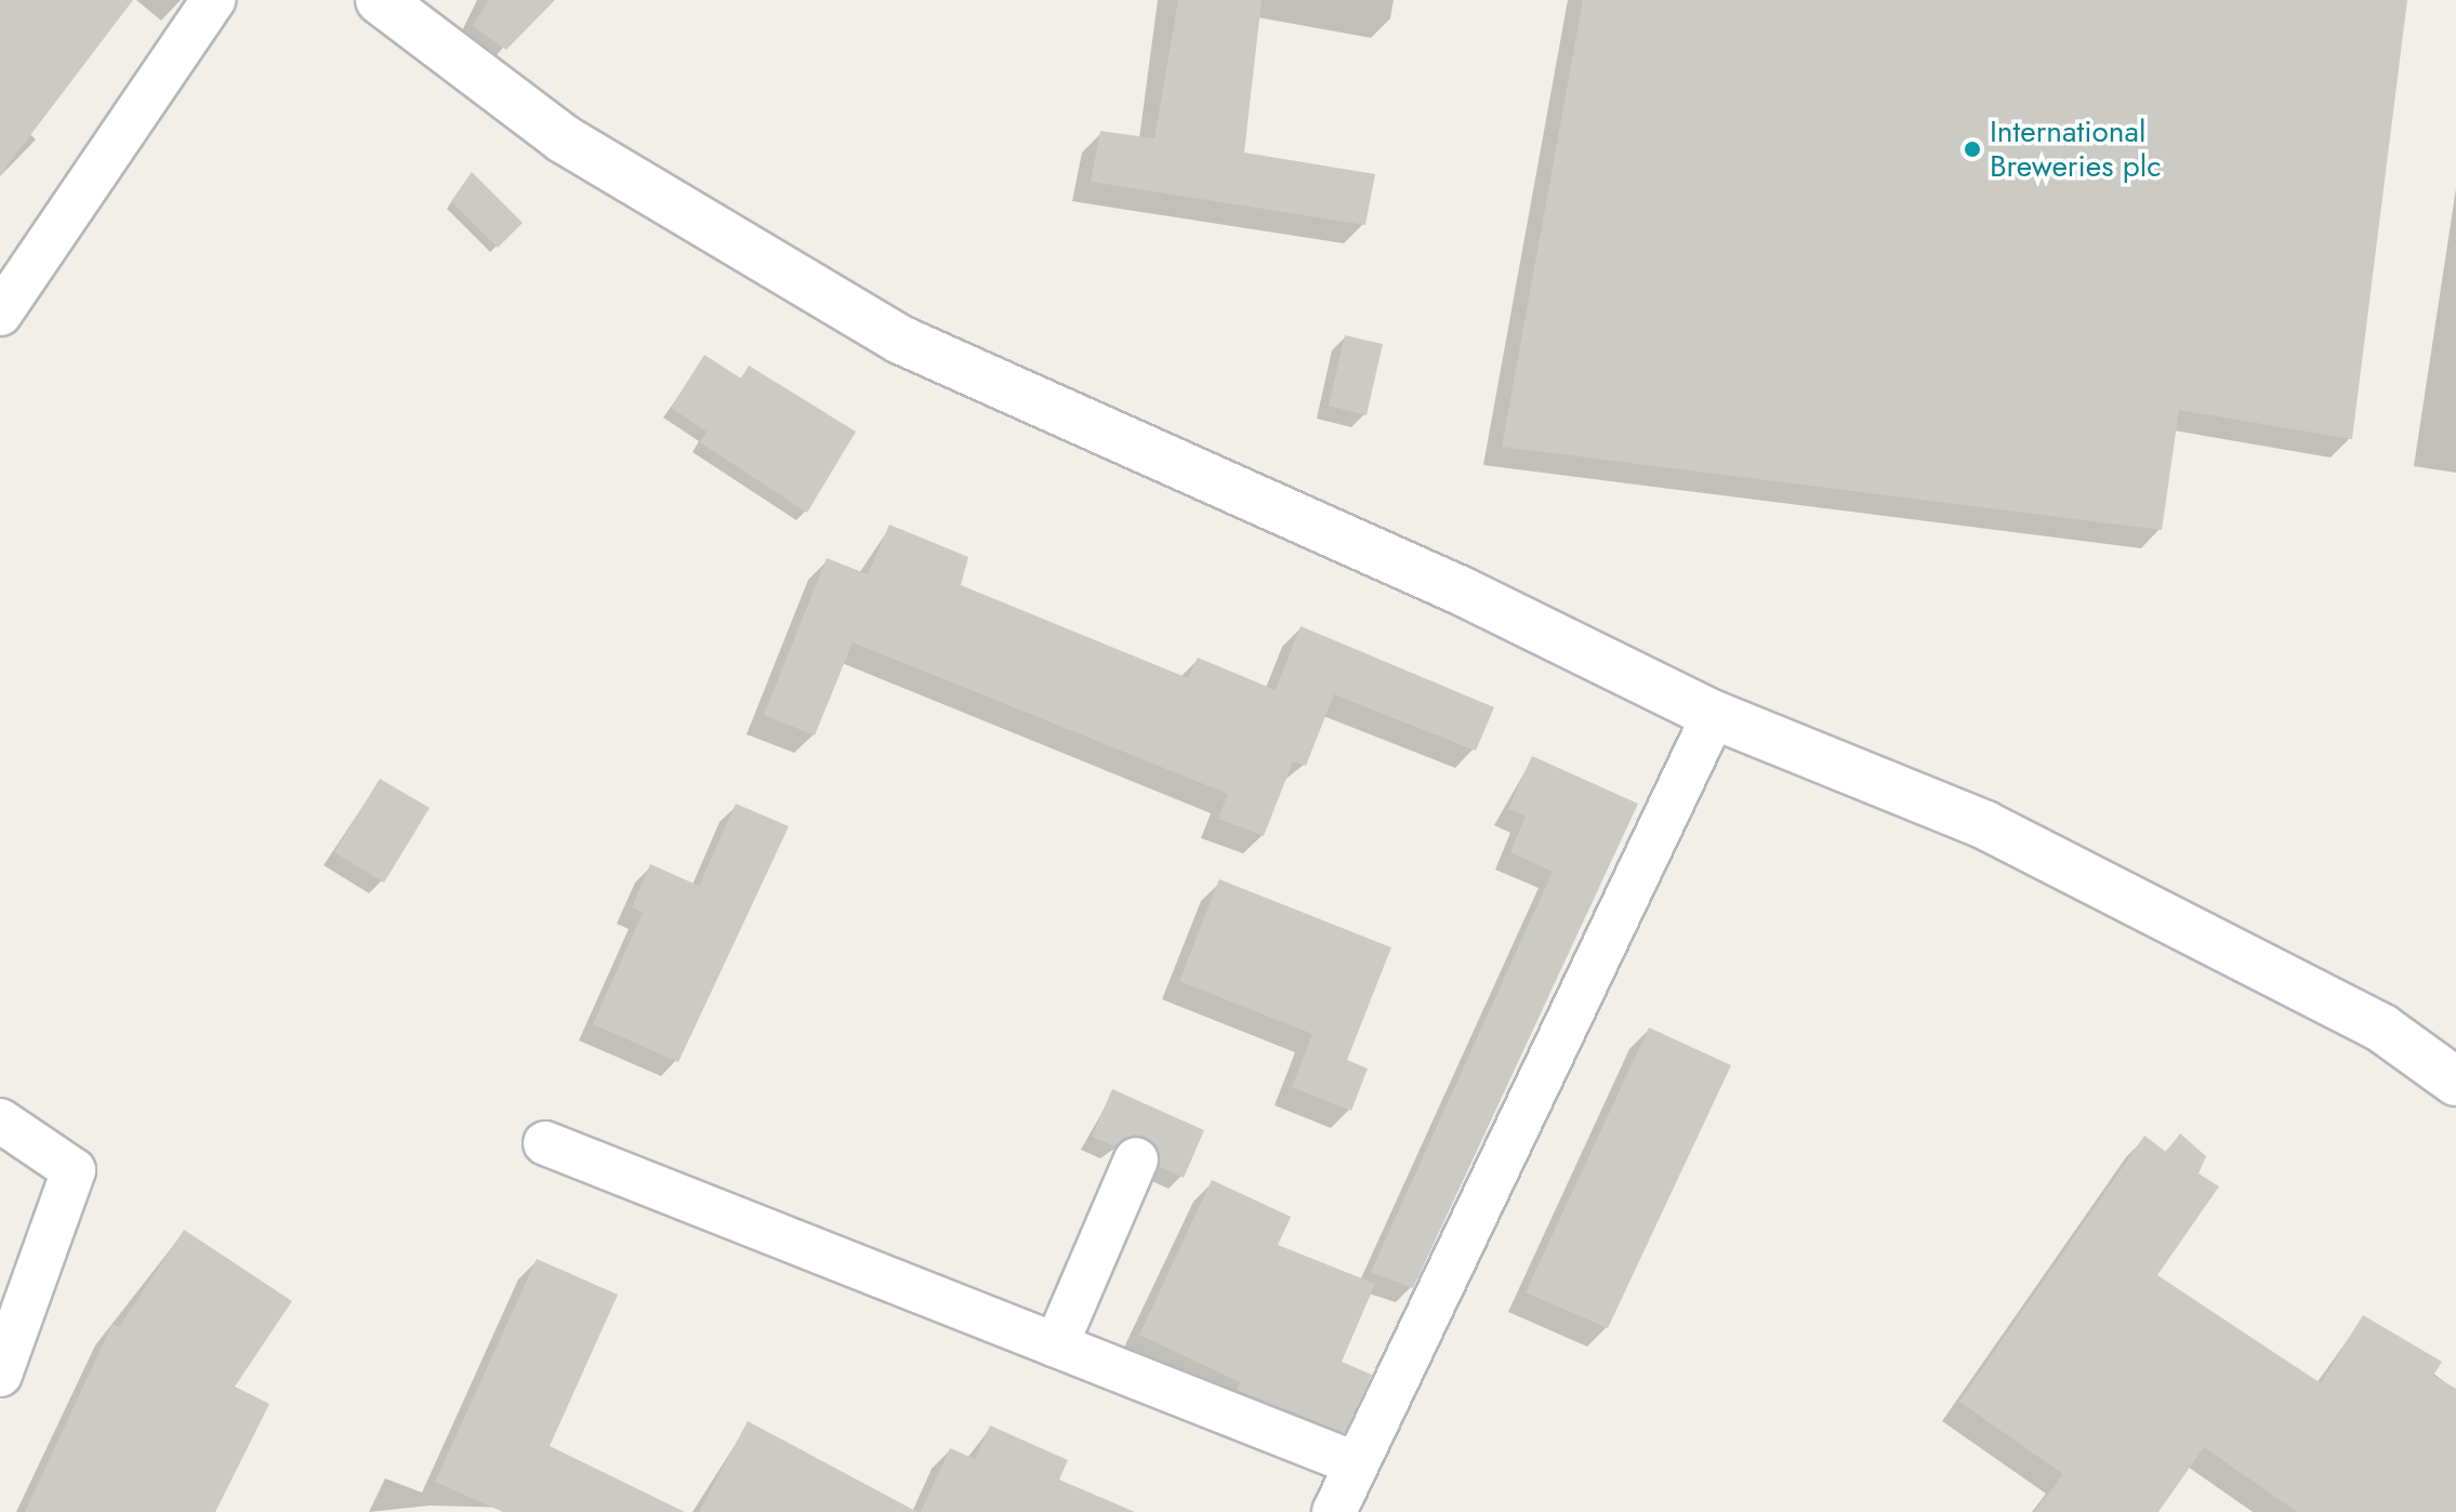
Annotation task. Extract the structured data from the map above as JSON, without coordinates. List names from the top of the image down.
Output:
{
  "places": ["International Breweries plc"]
}
